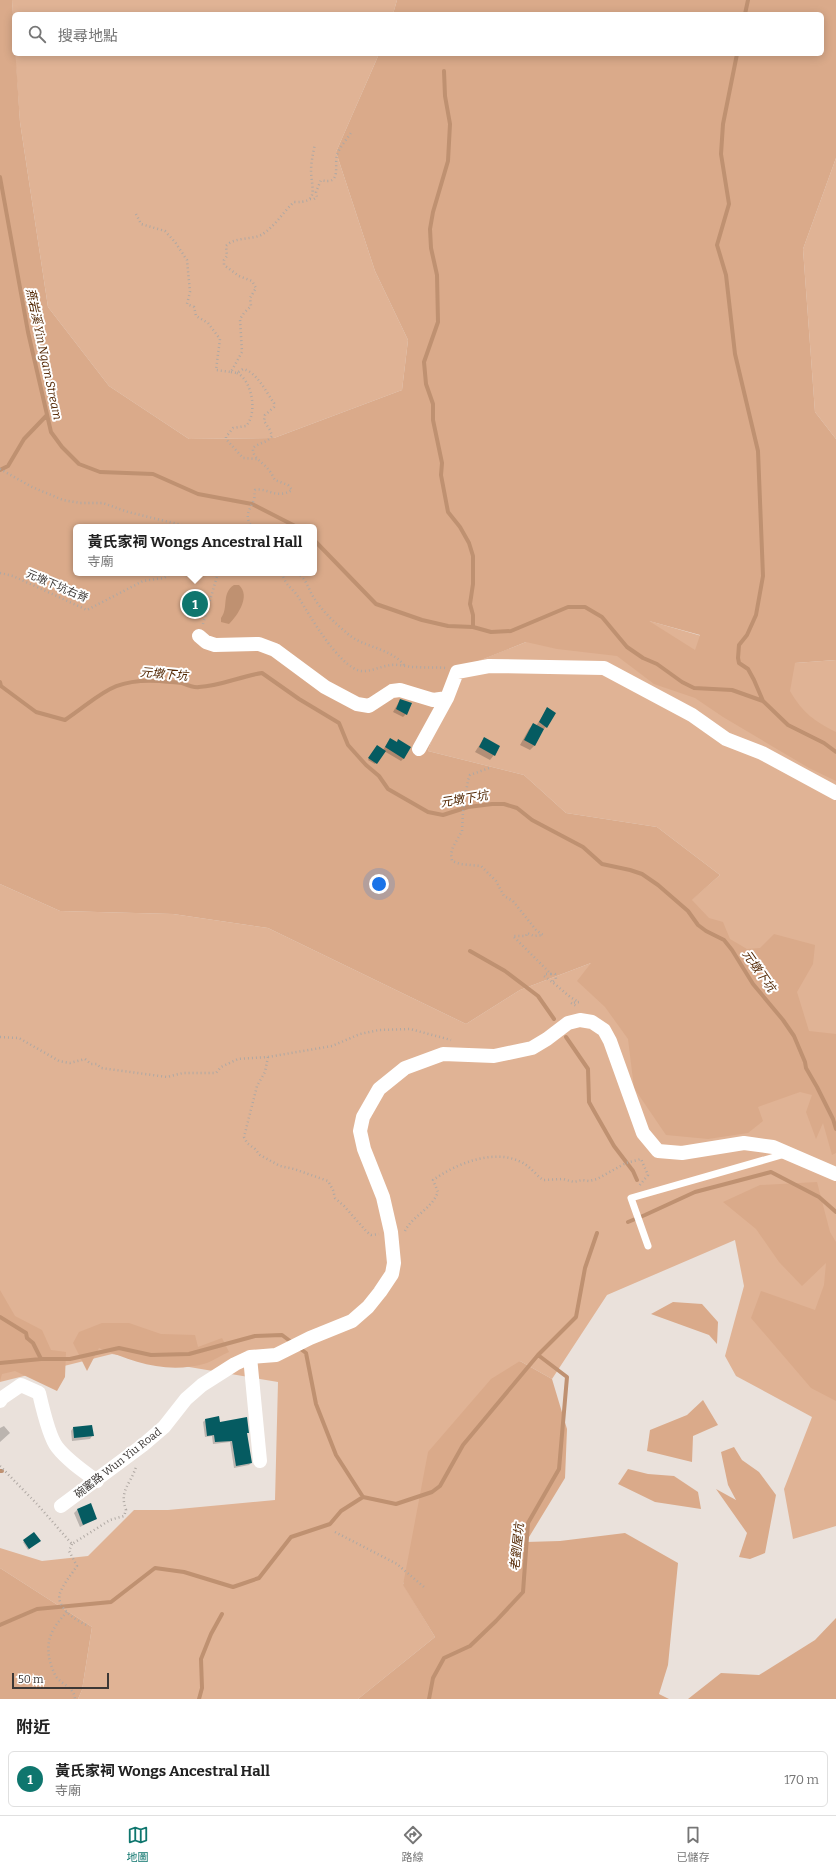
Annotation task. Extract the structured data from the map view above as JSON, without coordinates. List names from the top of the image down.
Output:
{
  "streets": {
    "street": ["碗窰路 Wun Yiu Road"],
    "path": ["元墩下坑右脊"]
  },
  "water": ["燕岩溪 Yin Ngam Stream", "元墩下坑", "老劉屋坑"],
  "scale_bar": "50 m",
  "page": {
    "search": "搜尋地點",
    "popup": ["黃氏家祠 Wongs Ancestral Hall", "寺廟"],
    "pins": "1",
    "scale": "50 m",
    "heading": "附近",
    "list": [
      {
        "mark": "1",
        "name": "黃氏家祠 Wongs Ancestral Hall",
        "note": "寺廟",
        "value": "170 m"
      }
    ],
    "nav": ["地圖", "路線", "已儲存"]
  }
}
